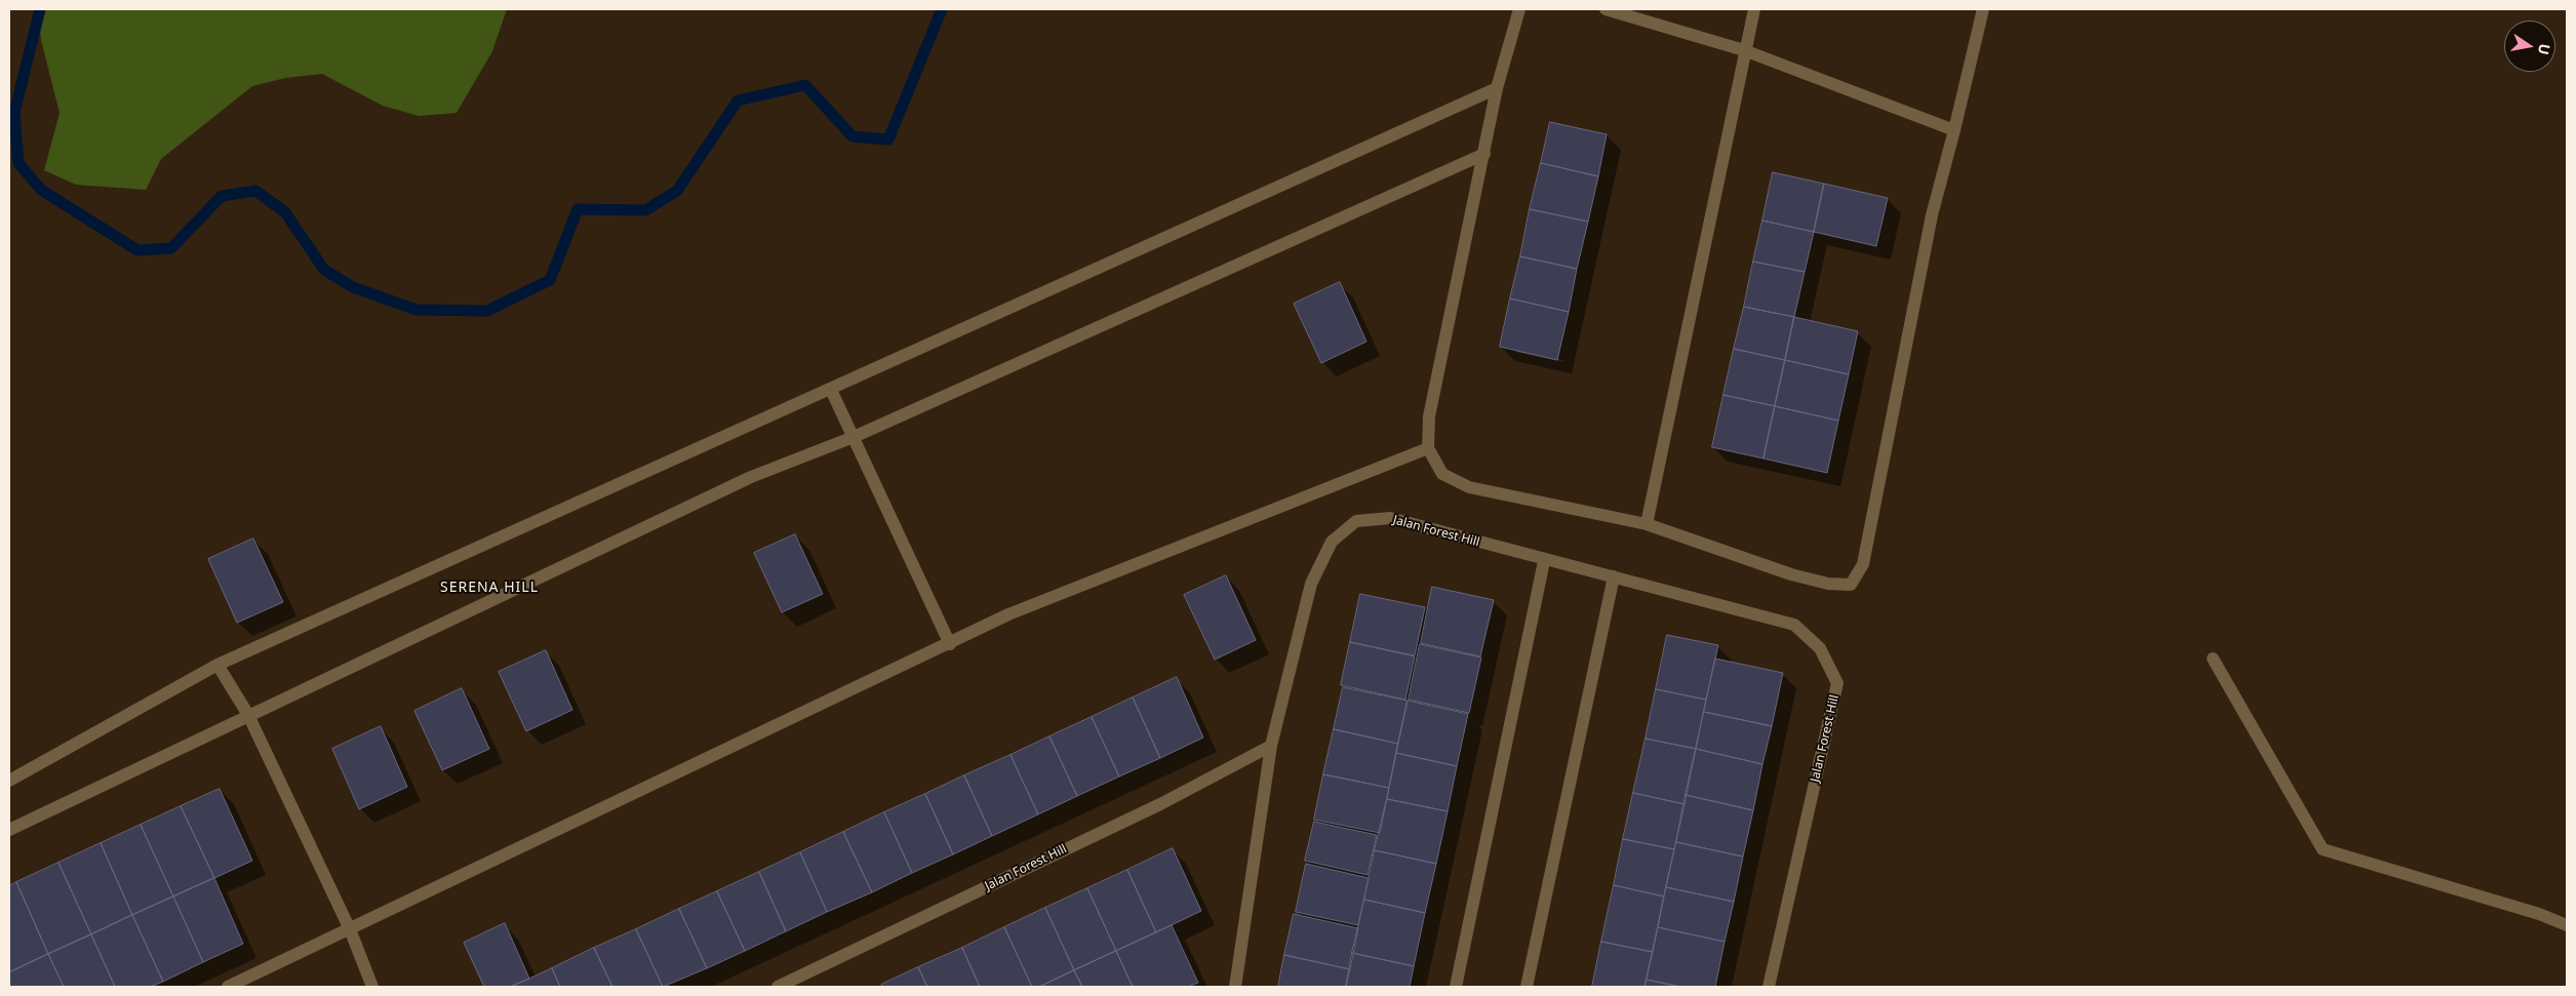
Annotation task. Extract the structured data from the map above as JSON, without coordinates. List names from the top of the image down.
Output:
{
  "streets": {
    "street": ["Jalan Forest Hill"]
  },
  "districts": ["SERENA HILL"],
  "north": "right"
}
